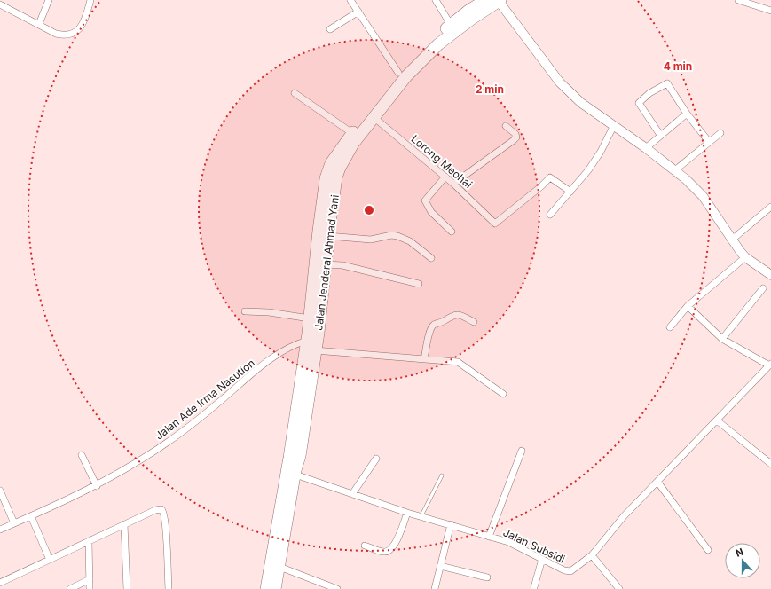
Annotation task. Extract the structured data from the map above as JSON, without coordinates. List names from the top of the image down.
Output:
{
  "streets": {
    "highway": ["Jalan Jenderal Ahmad Yani"],
    "street": ["Lorong Meohai", "Jalan Ade Irma Nasution", "Jalan Subsidi"]
  },
  "crossings": [
    ["Lorong Meohai", "Jalan Jenderal Ahmad Yani"],
    ["Jalan Jenderal Ahmad Yani", "Jalan Ade Irma Nasution"],
    ["Jalan Jenderal Ahmad Yani", "Jalan Subsidi"]
  ],
  "north": "top",
  "rings": ["4 min", "2 min"]
}
